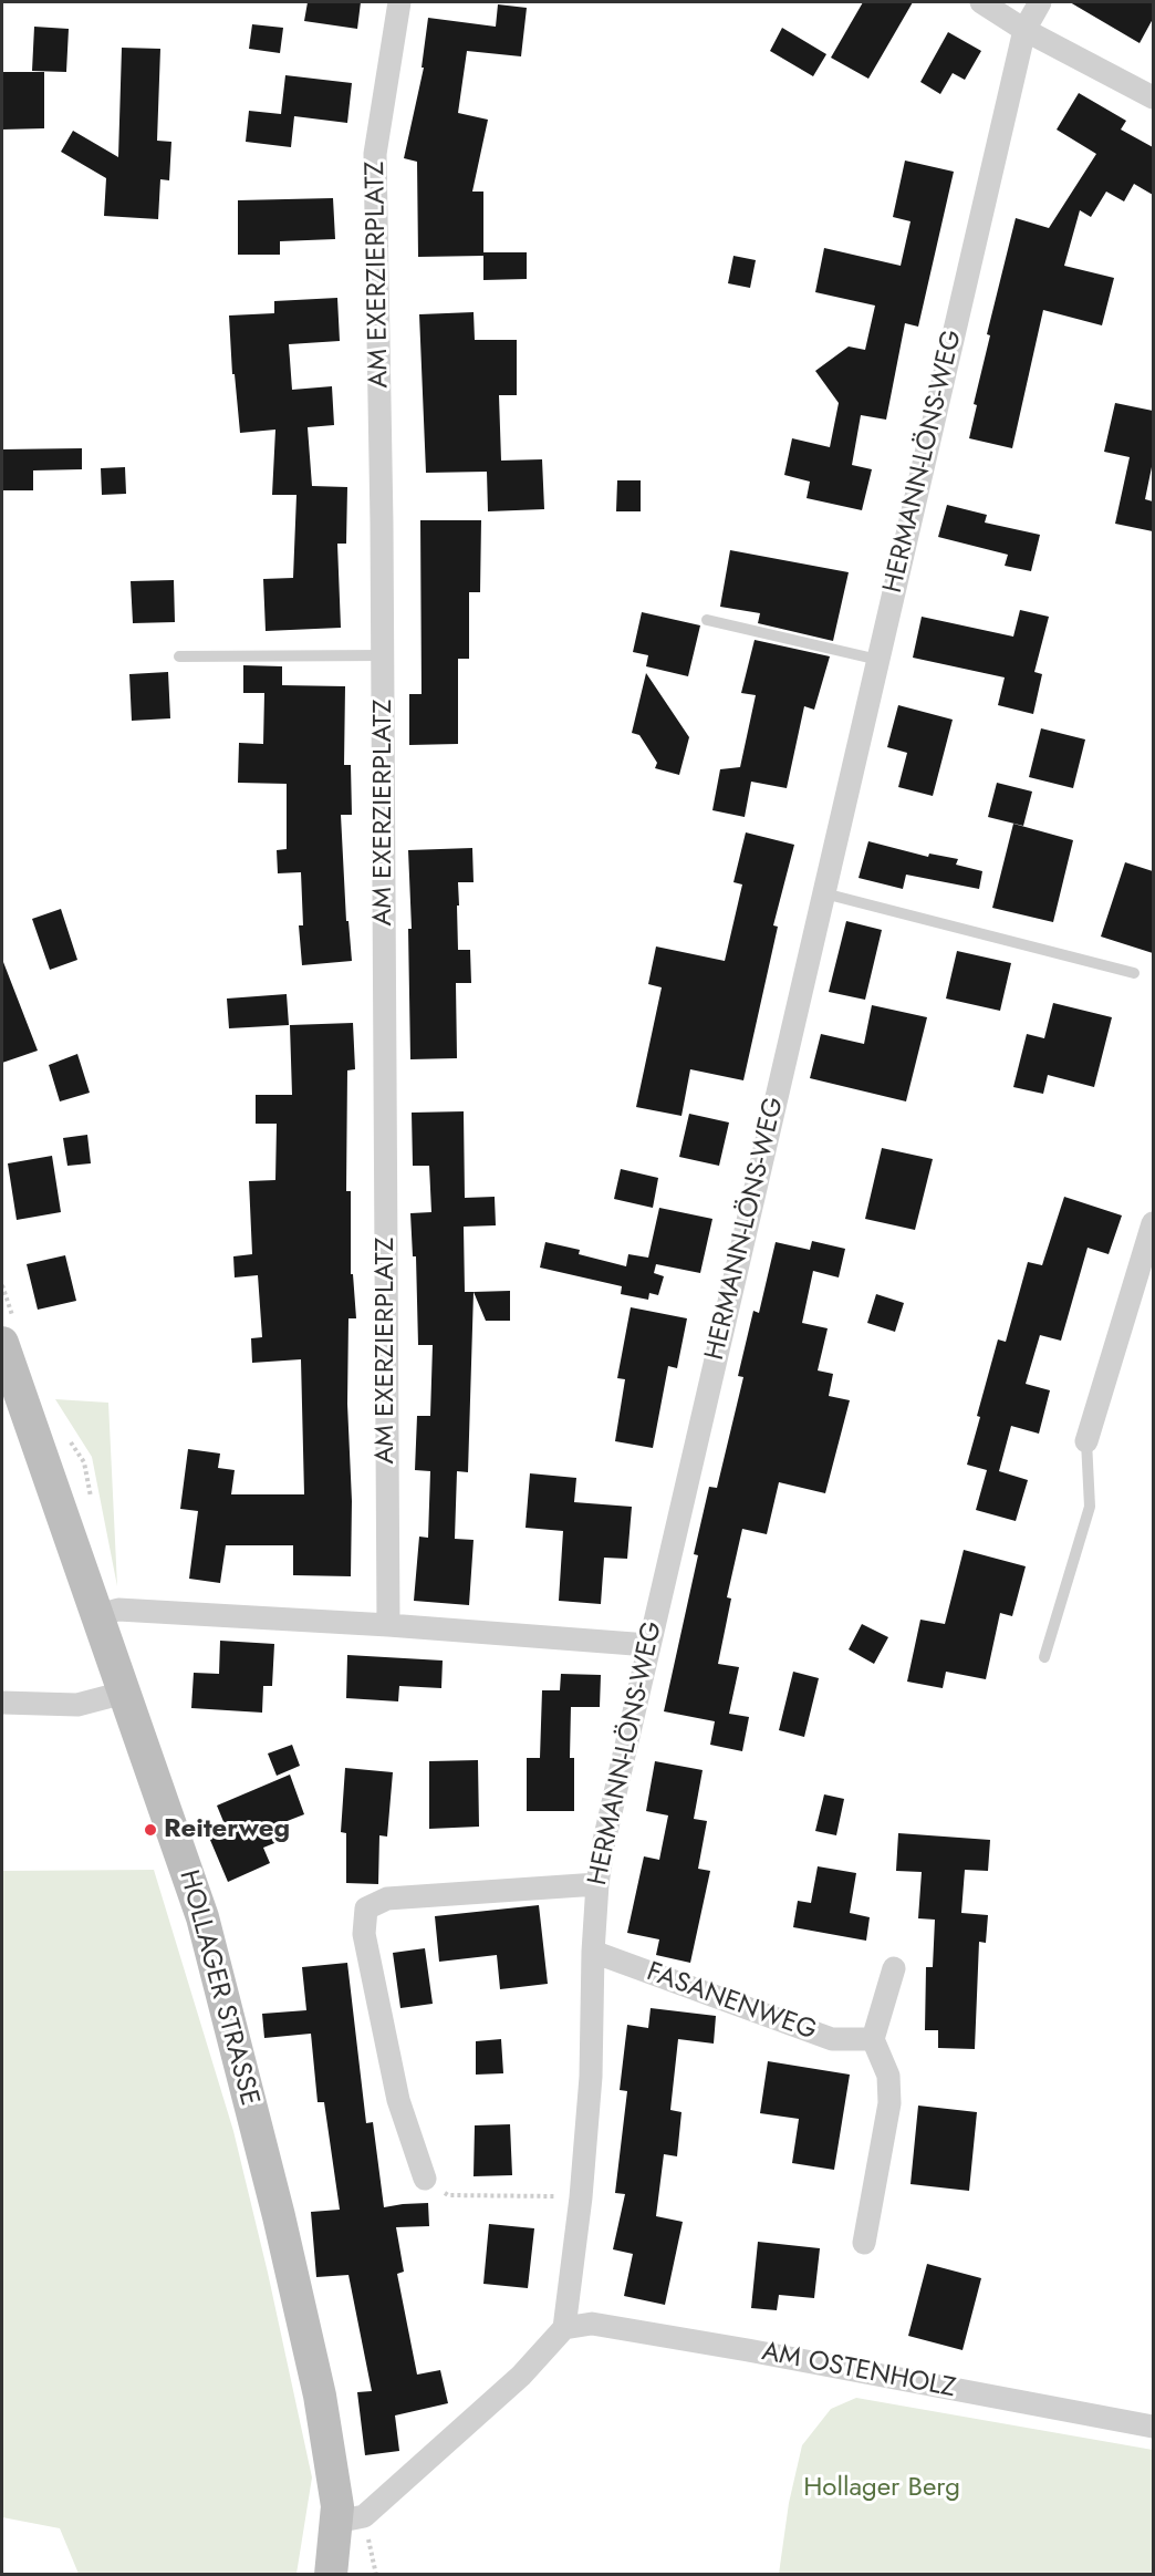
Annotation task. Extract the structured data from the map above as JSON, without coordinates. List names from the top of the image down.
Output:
{
  "streets": {
    "main road": ["HOLLAGER STRASSE"],
    "street": [
      "AM EXERZIERPLATZ",
      "HERMANN-LÖNS-WEG",
      "FASANENWEG",
      "AM OSTENHOLZ"
    ]
  },
  "crossings": [
    ["HERMANN-LÖNS-WEG", "FASANENWEG"],
    ["HERMANN-LÖNS-WEG", "AM OSTENHOLZ"]
  ],
  "parks": ["Hollager Berg"],
  "places": ["Reiterweg"]
}
